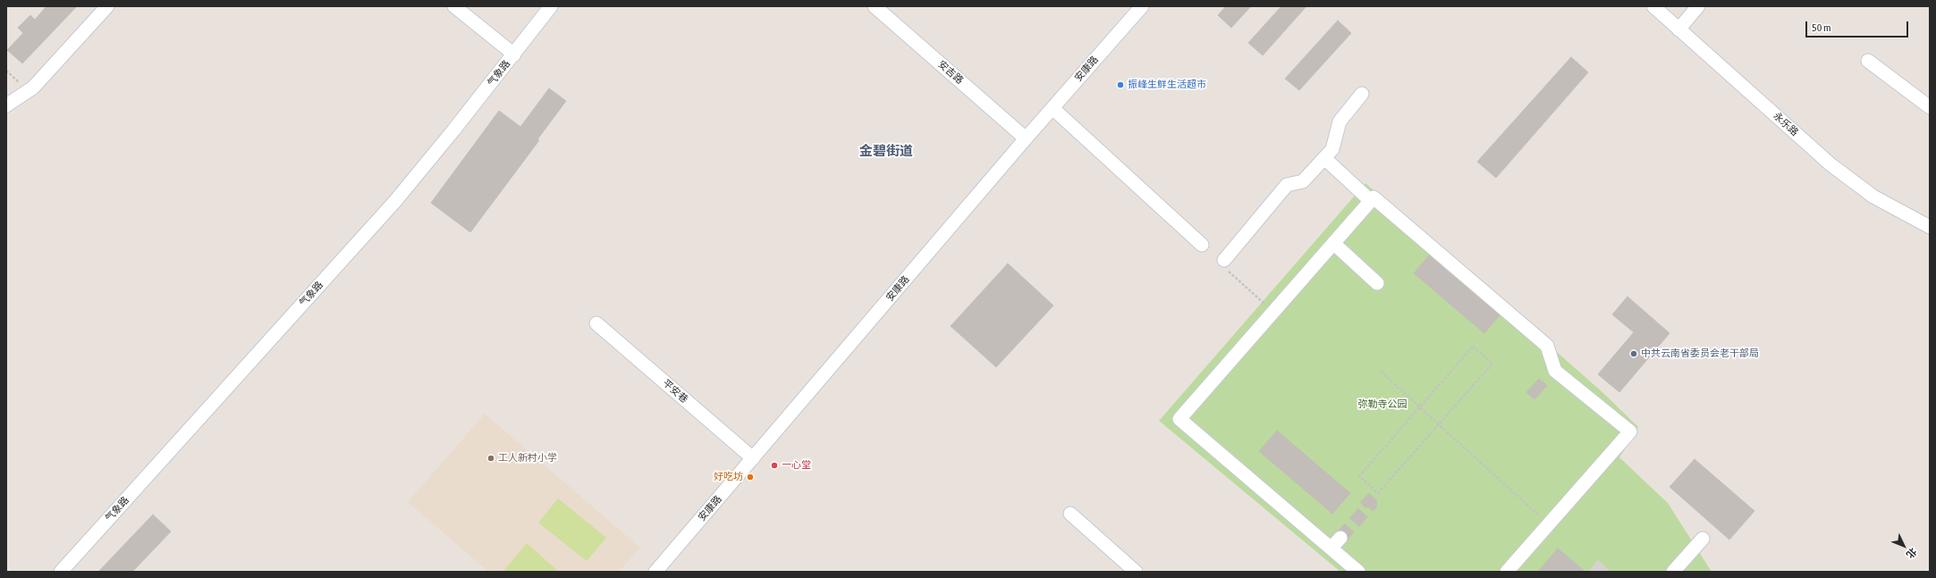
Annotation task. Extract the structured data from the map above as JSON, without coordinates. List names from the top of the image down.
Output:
{
  "streets": {
    "street": [
      "安康路",
      "安吉路",
      "气象路",
      "永乐路",
      "平安巷"
    ]
  },
  "crossings": [
    ["安康路", "安吉路"],
    ["安康路", "平安巷"]
  ],
  "districts": ["金碧街道"],
  "parks": ["弥勒寺公园"],
  "places": [
    "振峰生鲜生活超市",
    "中共云南省委员会老干部局",
    "工人新村小学",
    "一心堂",
    "好吃坊"
  ],
  "scale_bar": "50 m",
  "north": "bottom right"
}
